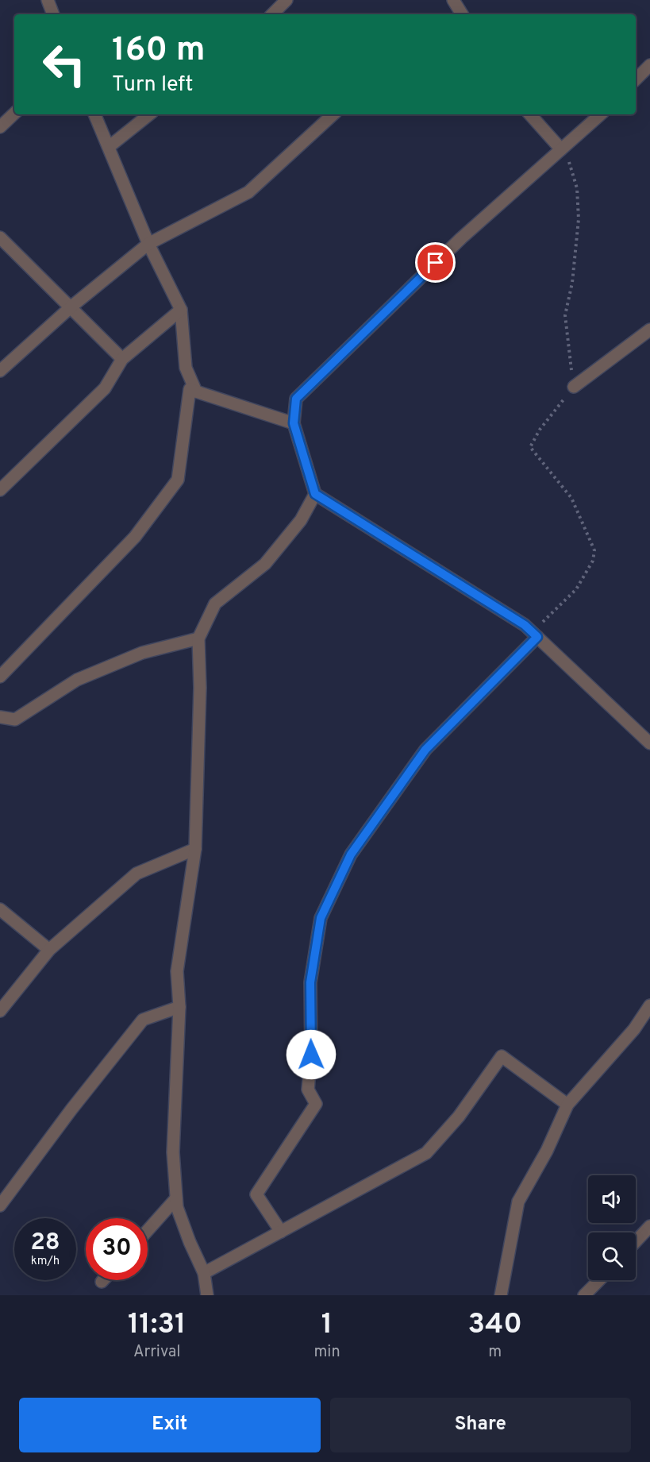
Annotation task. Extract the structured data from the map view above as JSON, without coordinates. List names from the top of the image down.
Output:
{
  "page": {
    "turn": ["160 m", "Turn left"],
    "speed": "28 km/h",
    "limit": "30",
    "eta": [
      "11:31",
      "Arrival",
      "1",
      "min",
      "340",
      "m"
    ],
    "buttons": ["Exit", "Share"]
  }
}
